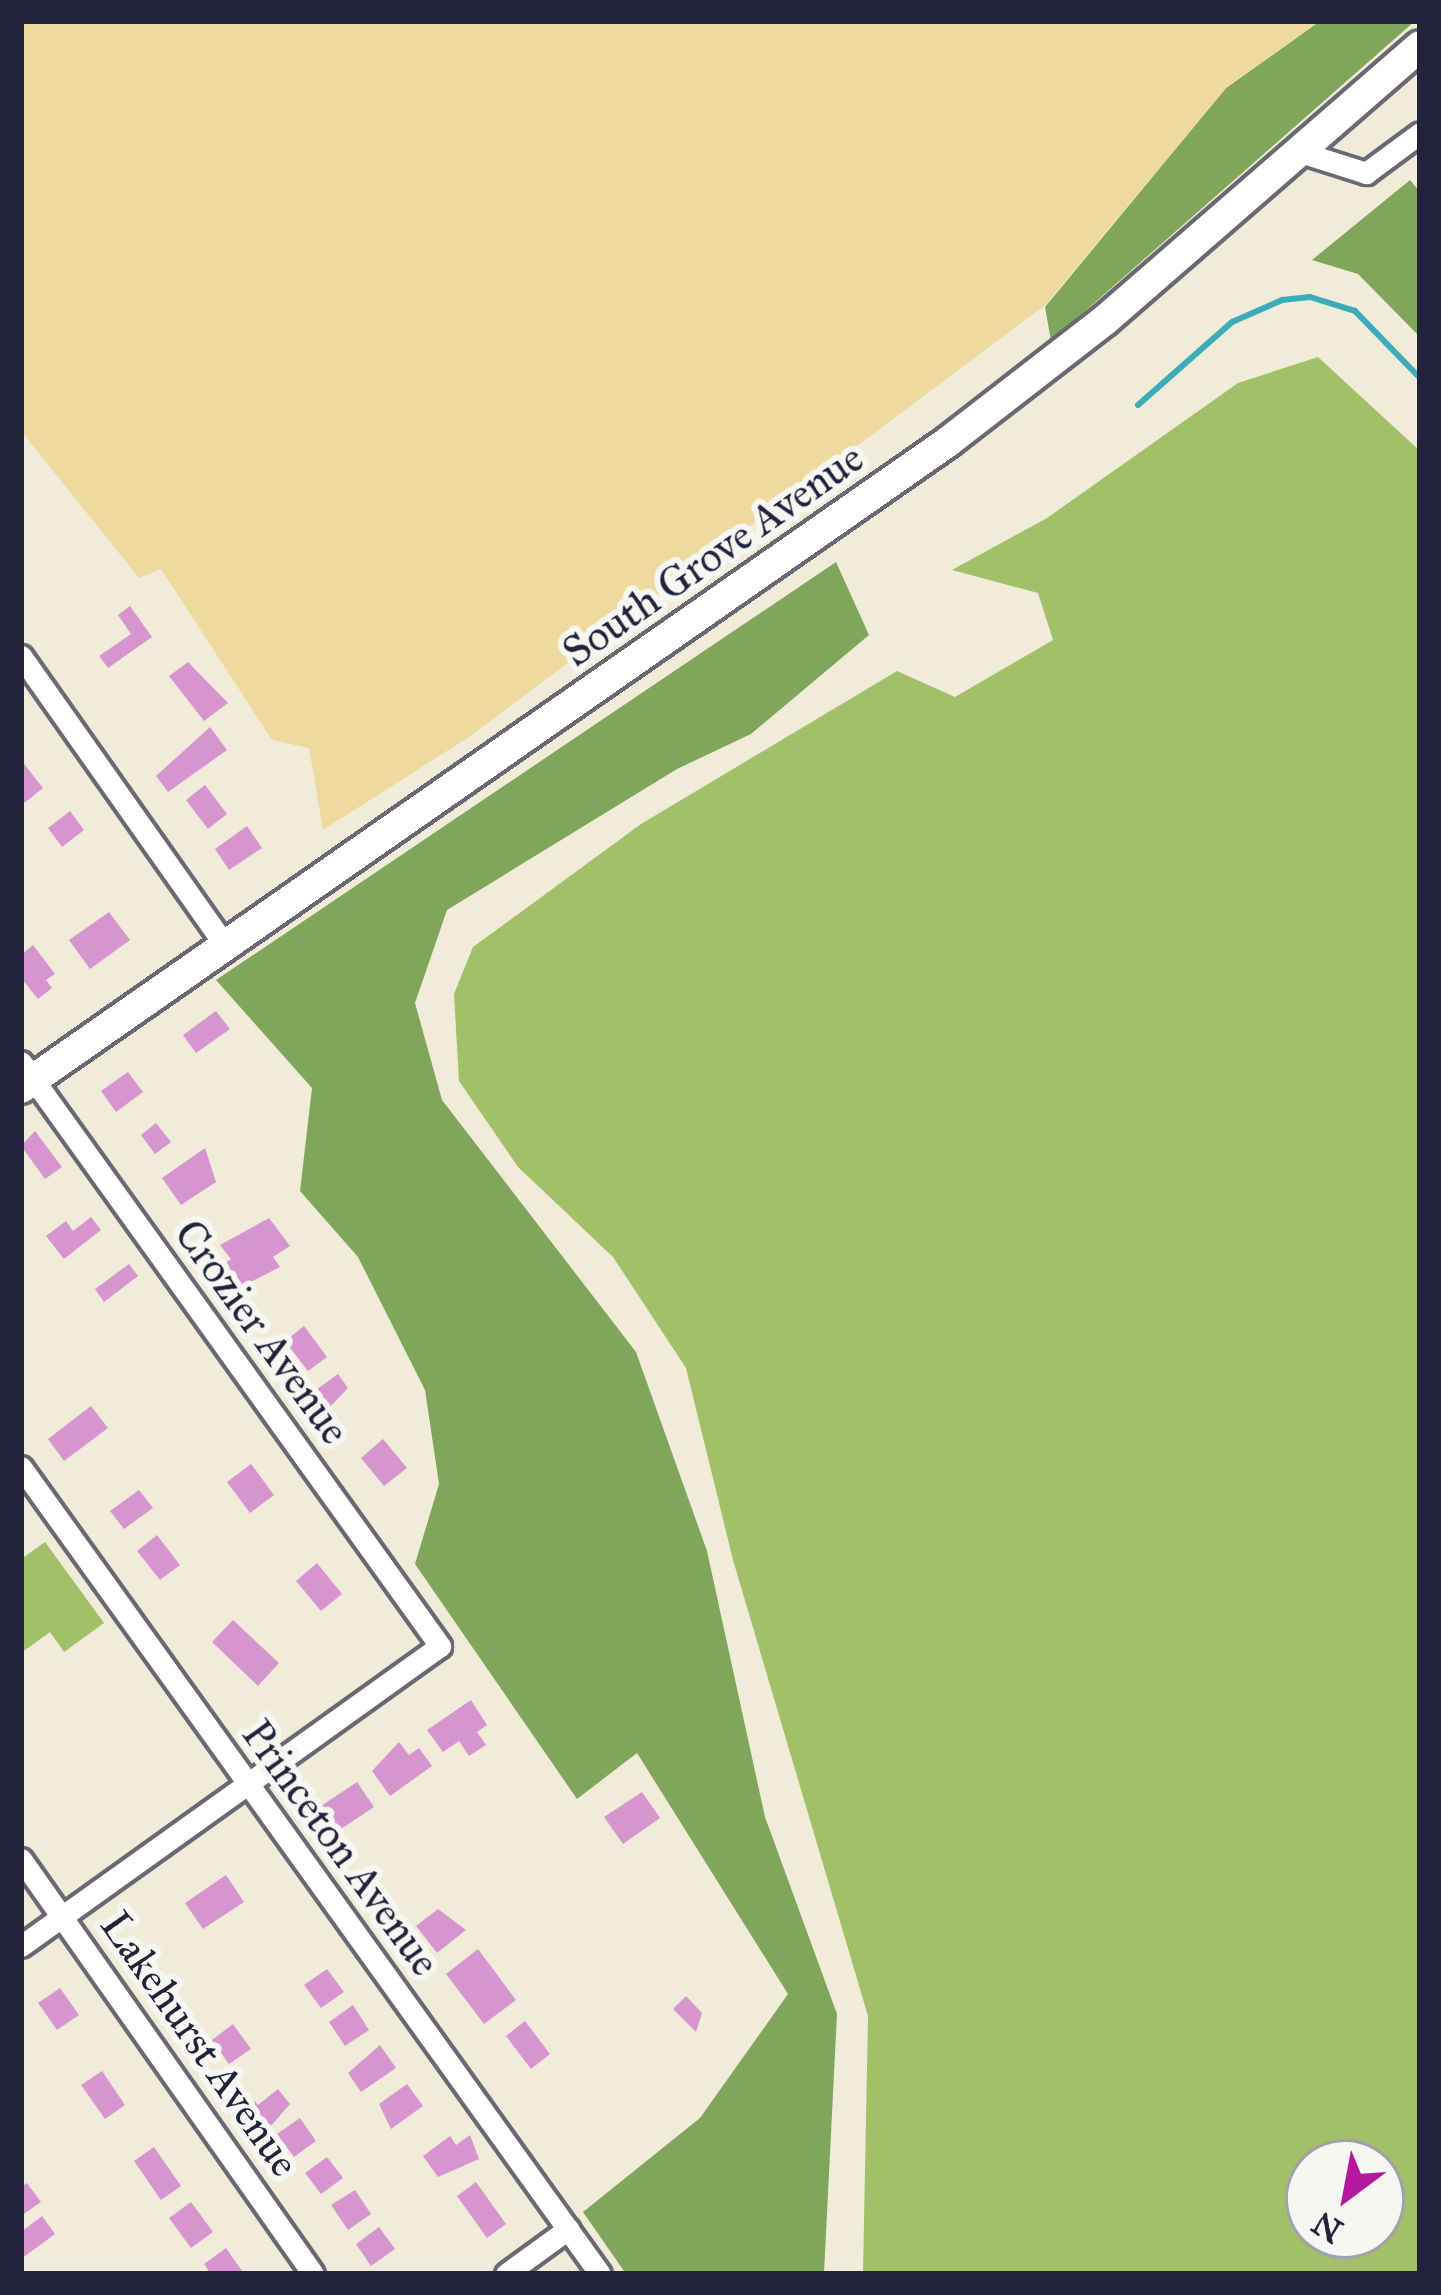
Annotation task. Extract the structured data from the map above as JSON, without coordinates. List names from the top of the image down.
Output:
{
  "streets": {
    "main road": ["South Grove Avenue"],
    "street": ["Crozier Avenue", "Princeton Avenue", "Lakehurst Avenue"]
  },
  "crossings": [
    ["South Grove Avenue", "Crozier Avenue"],
    ["Crozier Avenue", "Princeton Avenue"]
  ],
  "north": "bottom left"
}
